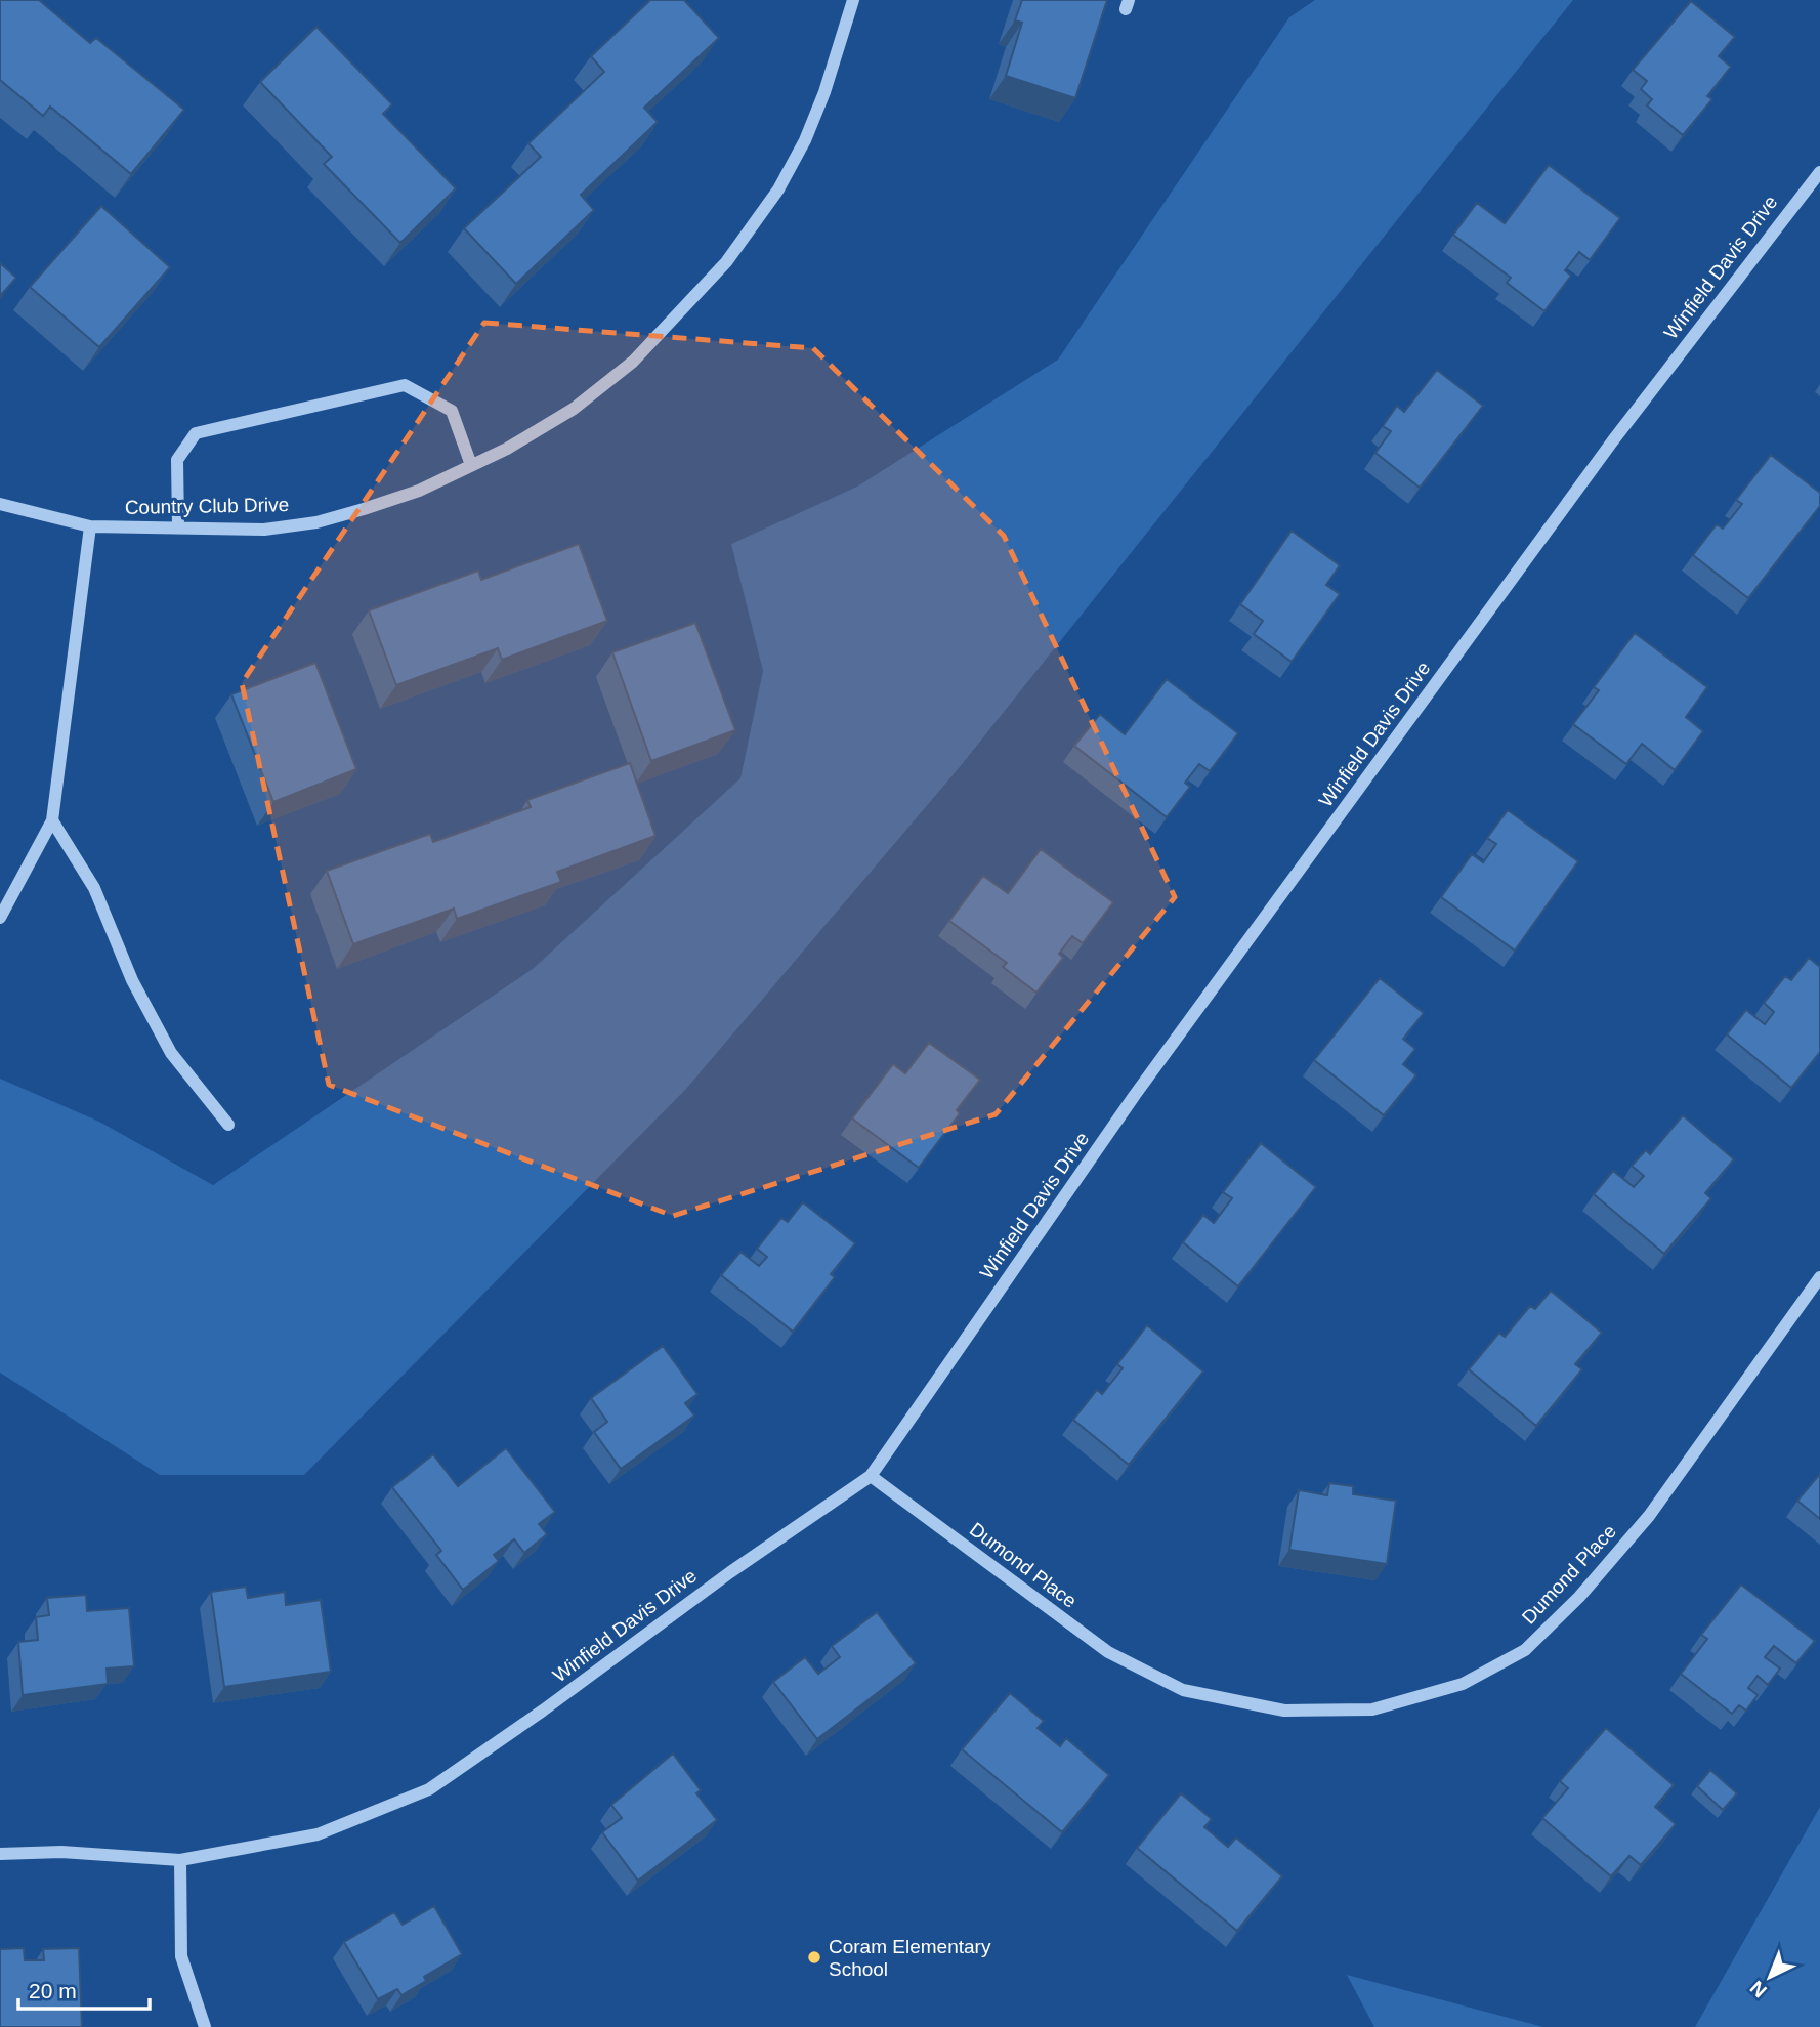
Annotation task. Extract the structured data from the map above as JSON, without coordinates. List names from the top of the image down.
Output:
{
  "streets": {
    "street": ["Winfield Davis Drive", "Country Club Drive", "Dumond Place"]
  },
  "crossings": [
    ["Winfield Davis Drive", "Dumond Place"]
  ],
  "places": ["Coram Elementary School"],
  "scale_bar": "20 m",
  "north": "bottom left"
}
